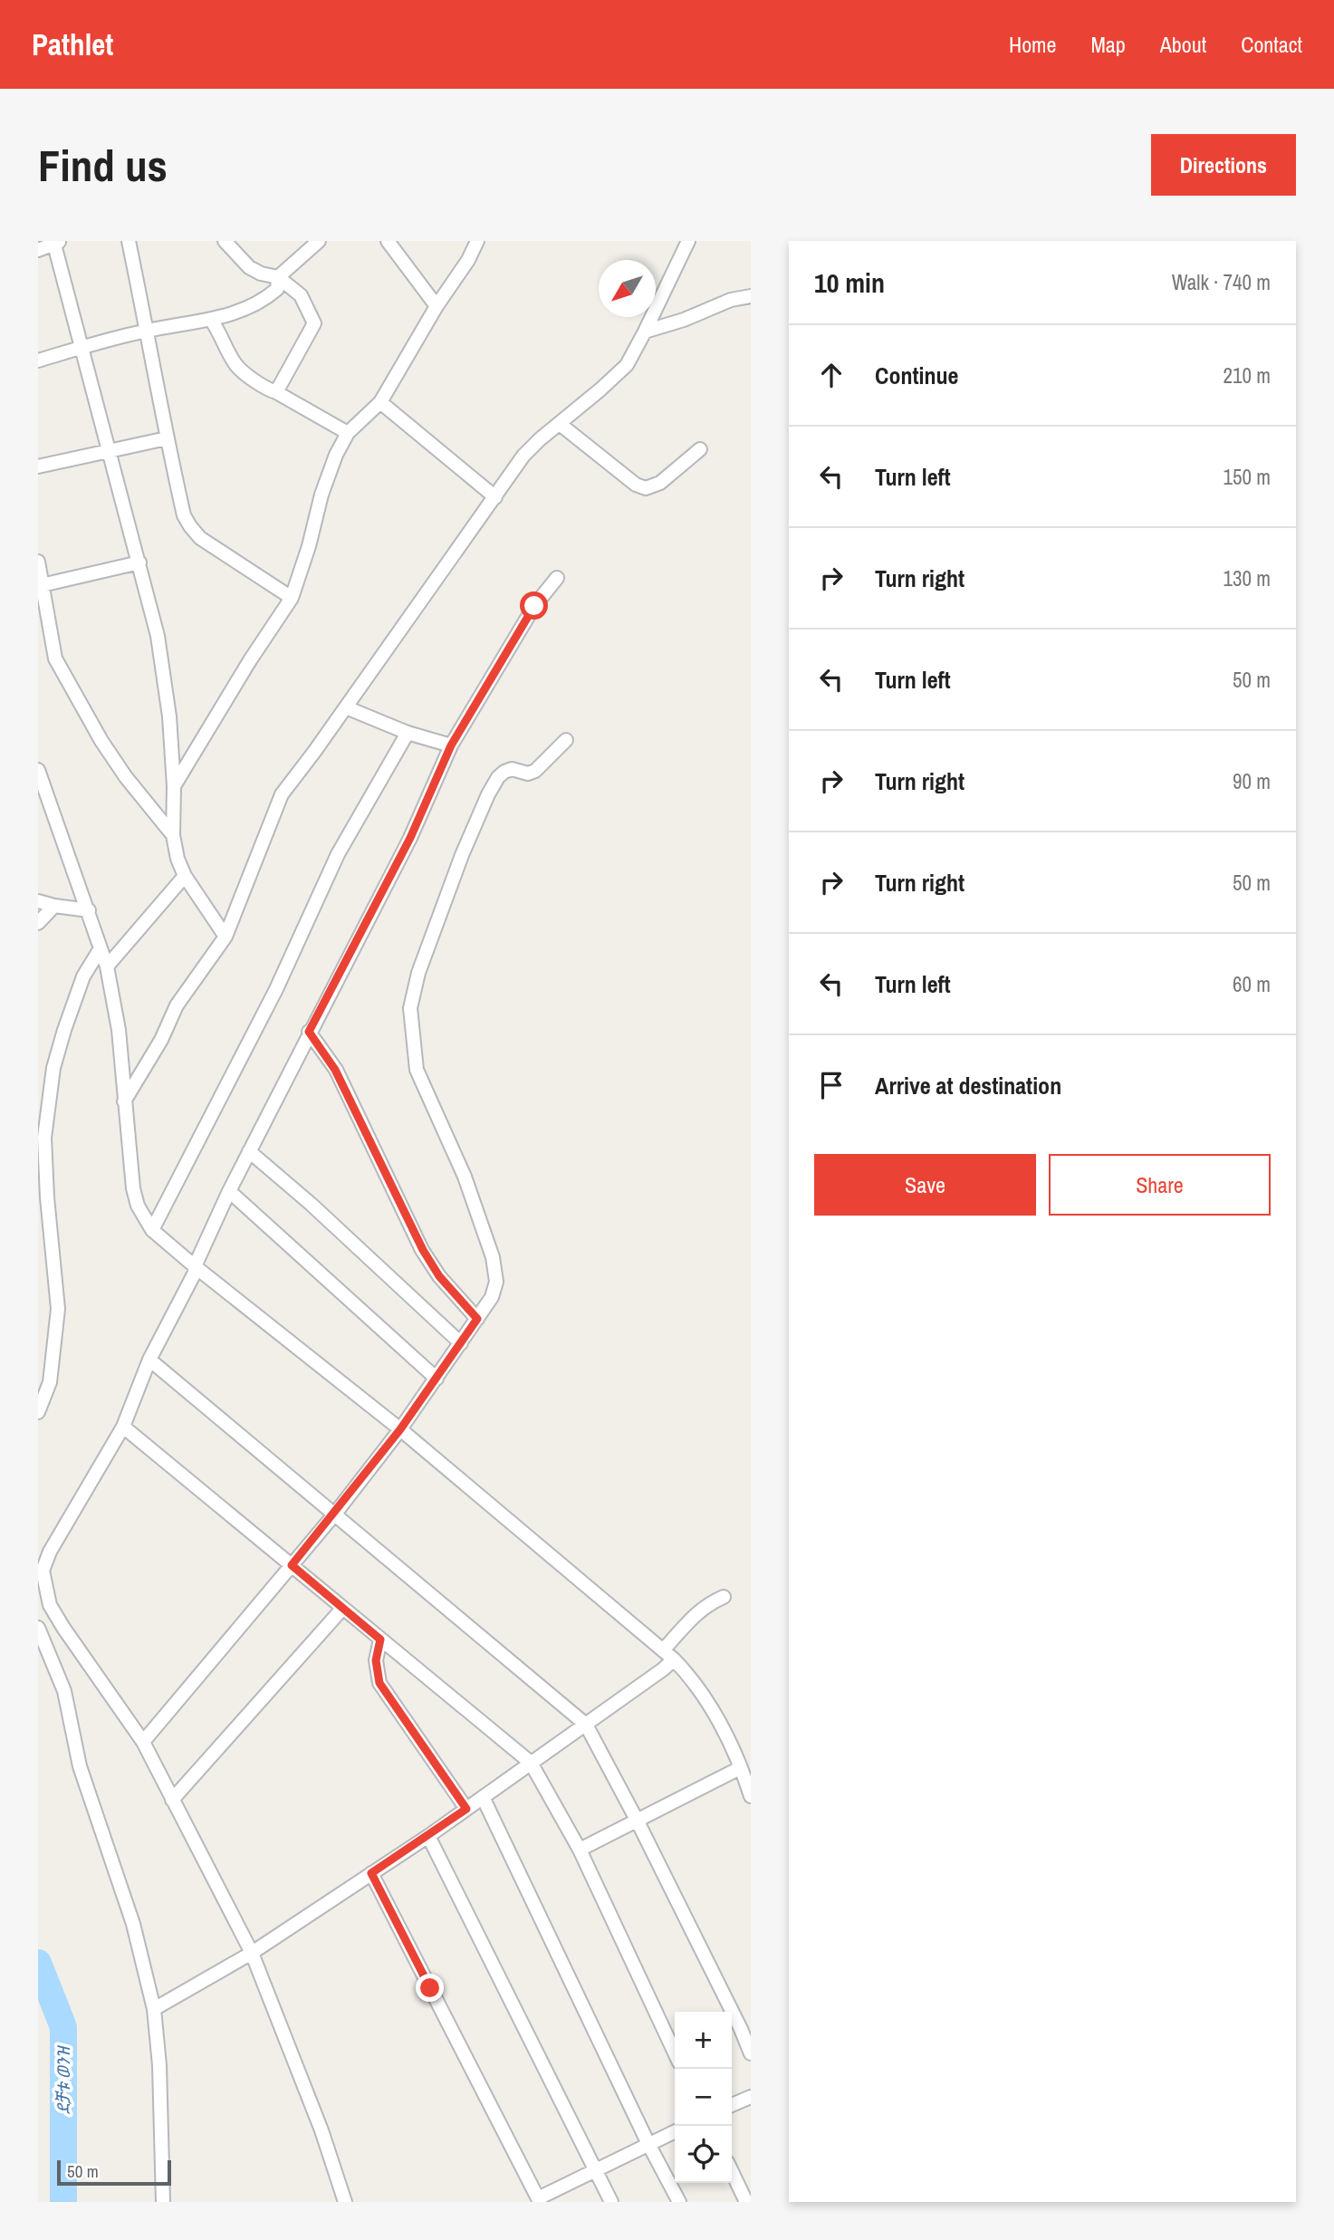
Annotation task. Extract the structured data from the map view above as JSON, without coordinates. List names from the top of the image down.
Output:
{
  "water": ["ደቻቱ ወንዝ"],
  "scale_bar": "50 m",
  "north": "bottom left",
  "page": {
    "header": "Pathlet",
    "nav": [
      "Home",
      "Map",
      "About",
      "Contact"
    ],
    "buttons": [
      "Directions",
      ["Save", "Share"]
    ],
    "title": "Find us",
    "heading": ["10 min", "Walk · 740 m"],
    "list": [
      ["Continue", "210 m"],
      ["Turn left", "150 m"],
      ["Turn right", "130 m"],
      ["Turn left", "50 m"],
      ["Turn right", "90 m"],
      ["Turn right", "50 m"],
      ["Turn left", "60 m"],
      "Arrive at destination"
    ],
    "map_buttons": ["+", "−"],
    "scale": "50 m"
  }
}
